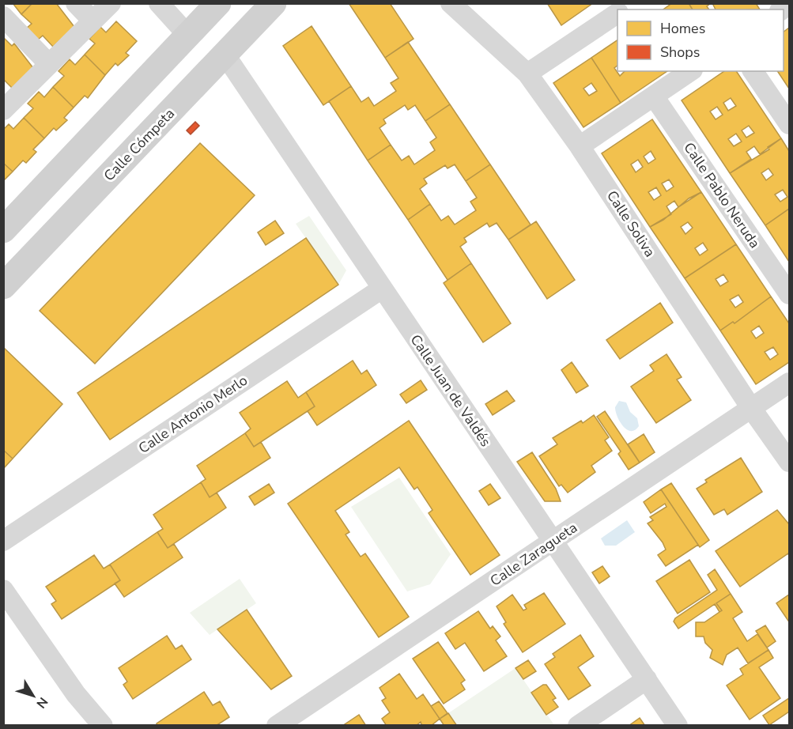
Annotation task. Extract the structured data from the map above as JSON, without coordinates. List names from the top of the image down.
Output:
{
  "streets": {
    "main road": ["Calle Cómpeta"],
    "street": [
      "Calle Pablo Neruda",
      "Calle Soliva",
      "Calle Juan de Valdés",
      "Calle Antonio Merlo",
      "Calle Zaragueta"
    ]
  },
  "crossings": [
    ["Calle Cómpeta", "Calle Juan de Valdés"],
    ["Calle Soliva", "Calle Zaragueta"],
    ["Calle Juan de Valdés", "Calle Antonio Merlo"],
    ["Calle Juan de Valdés", "Calle Zaragueta"]
  ],
  "legend": ["Homes", "Shops"],
  "north": "bottom right"
}
